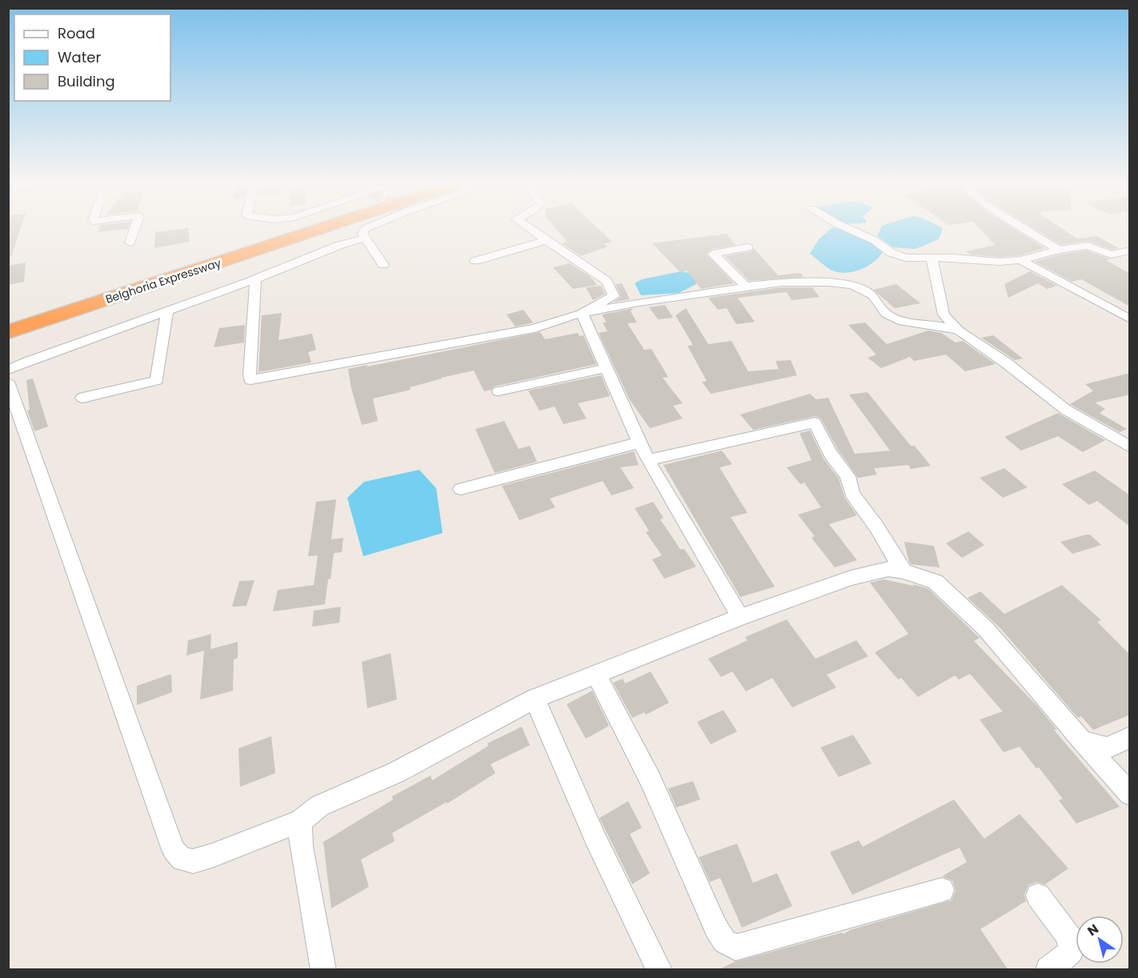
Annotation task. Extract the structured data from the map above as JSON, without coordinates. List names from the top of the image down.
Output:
{
  "streets": {
    "highway": ["Belghoria Expressway"]
  },
  "legend": ["Road", "Water", "Building"],
  "north": "top left"
}
